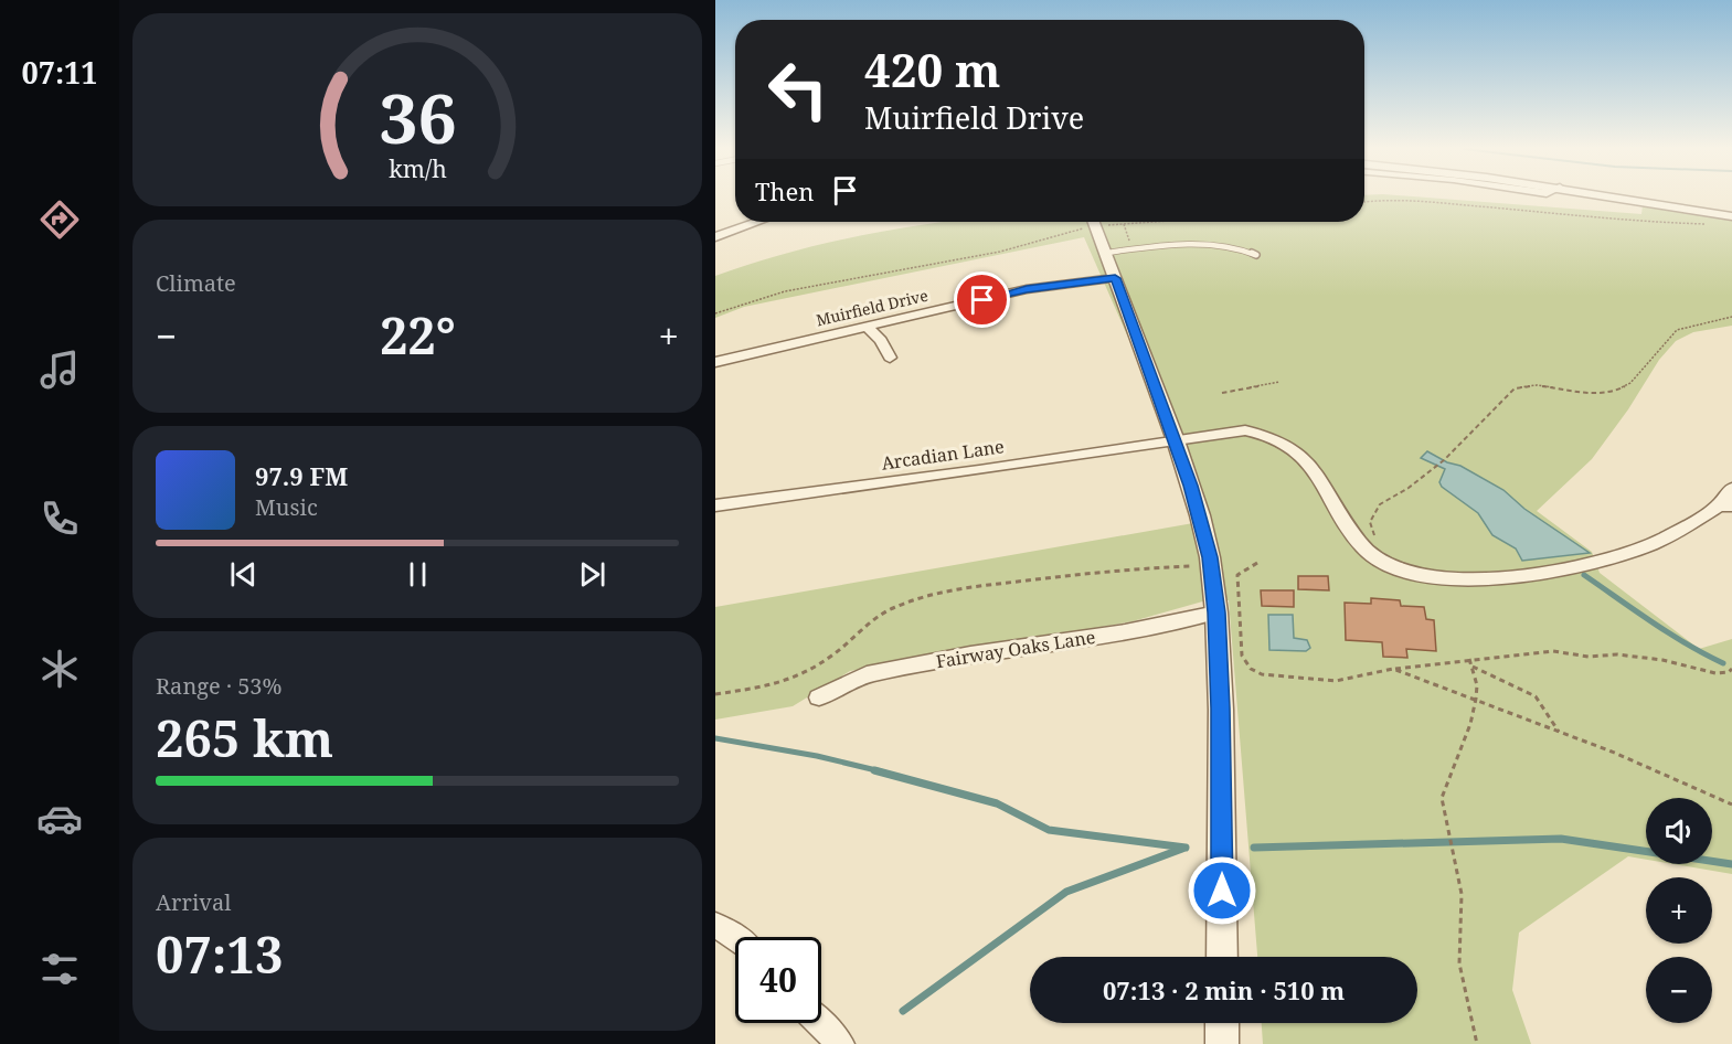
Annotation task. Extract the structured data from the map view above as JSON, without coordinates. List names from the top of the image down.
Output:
{
  "streets": {
    "street": ["Muirfield Drive", "Arcadian Lane", "Fairway Oaks Lane"]
  },
  "page": {
    "tabs": "07:11",
    "turn": ["420 m", "Muirfield Drive"],
    "then": "Then",
    "tile": [
      "Climate",
      ["Range · 53%", "265 km"],
      ["Arrival", "07:13"]
    ],
    "heat": ["−", "22°", "+"],
    "song": ["97.9 FM", "Music"],
    "map_buttons": ["+", "−"],
    "limit": "40",
    "trip": "07:13 · 2 min · 510 m",
    "gauge": ["36", "km/h"]
  }
}
